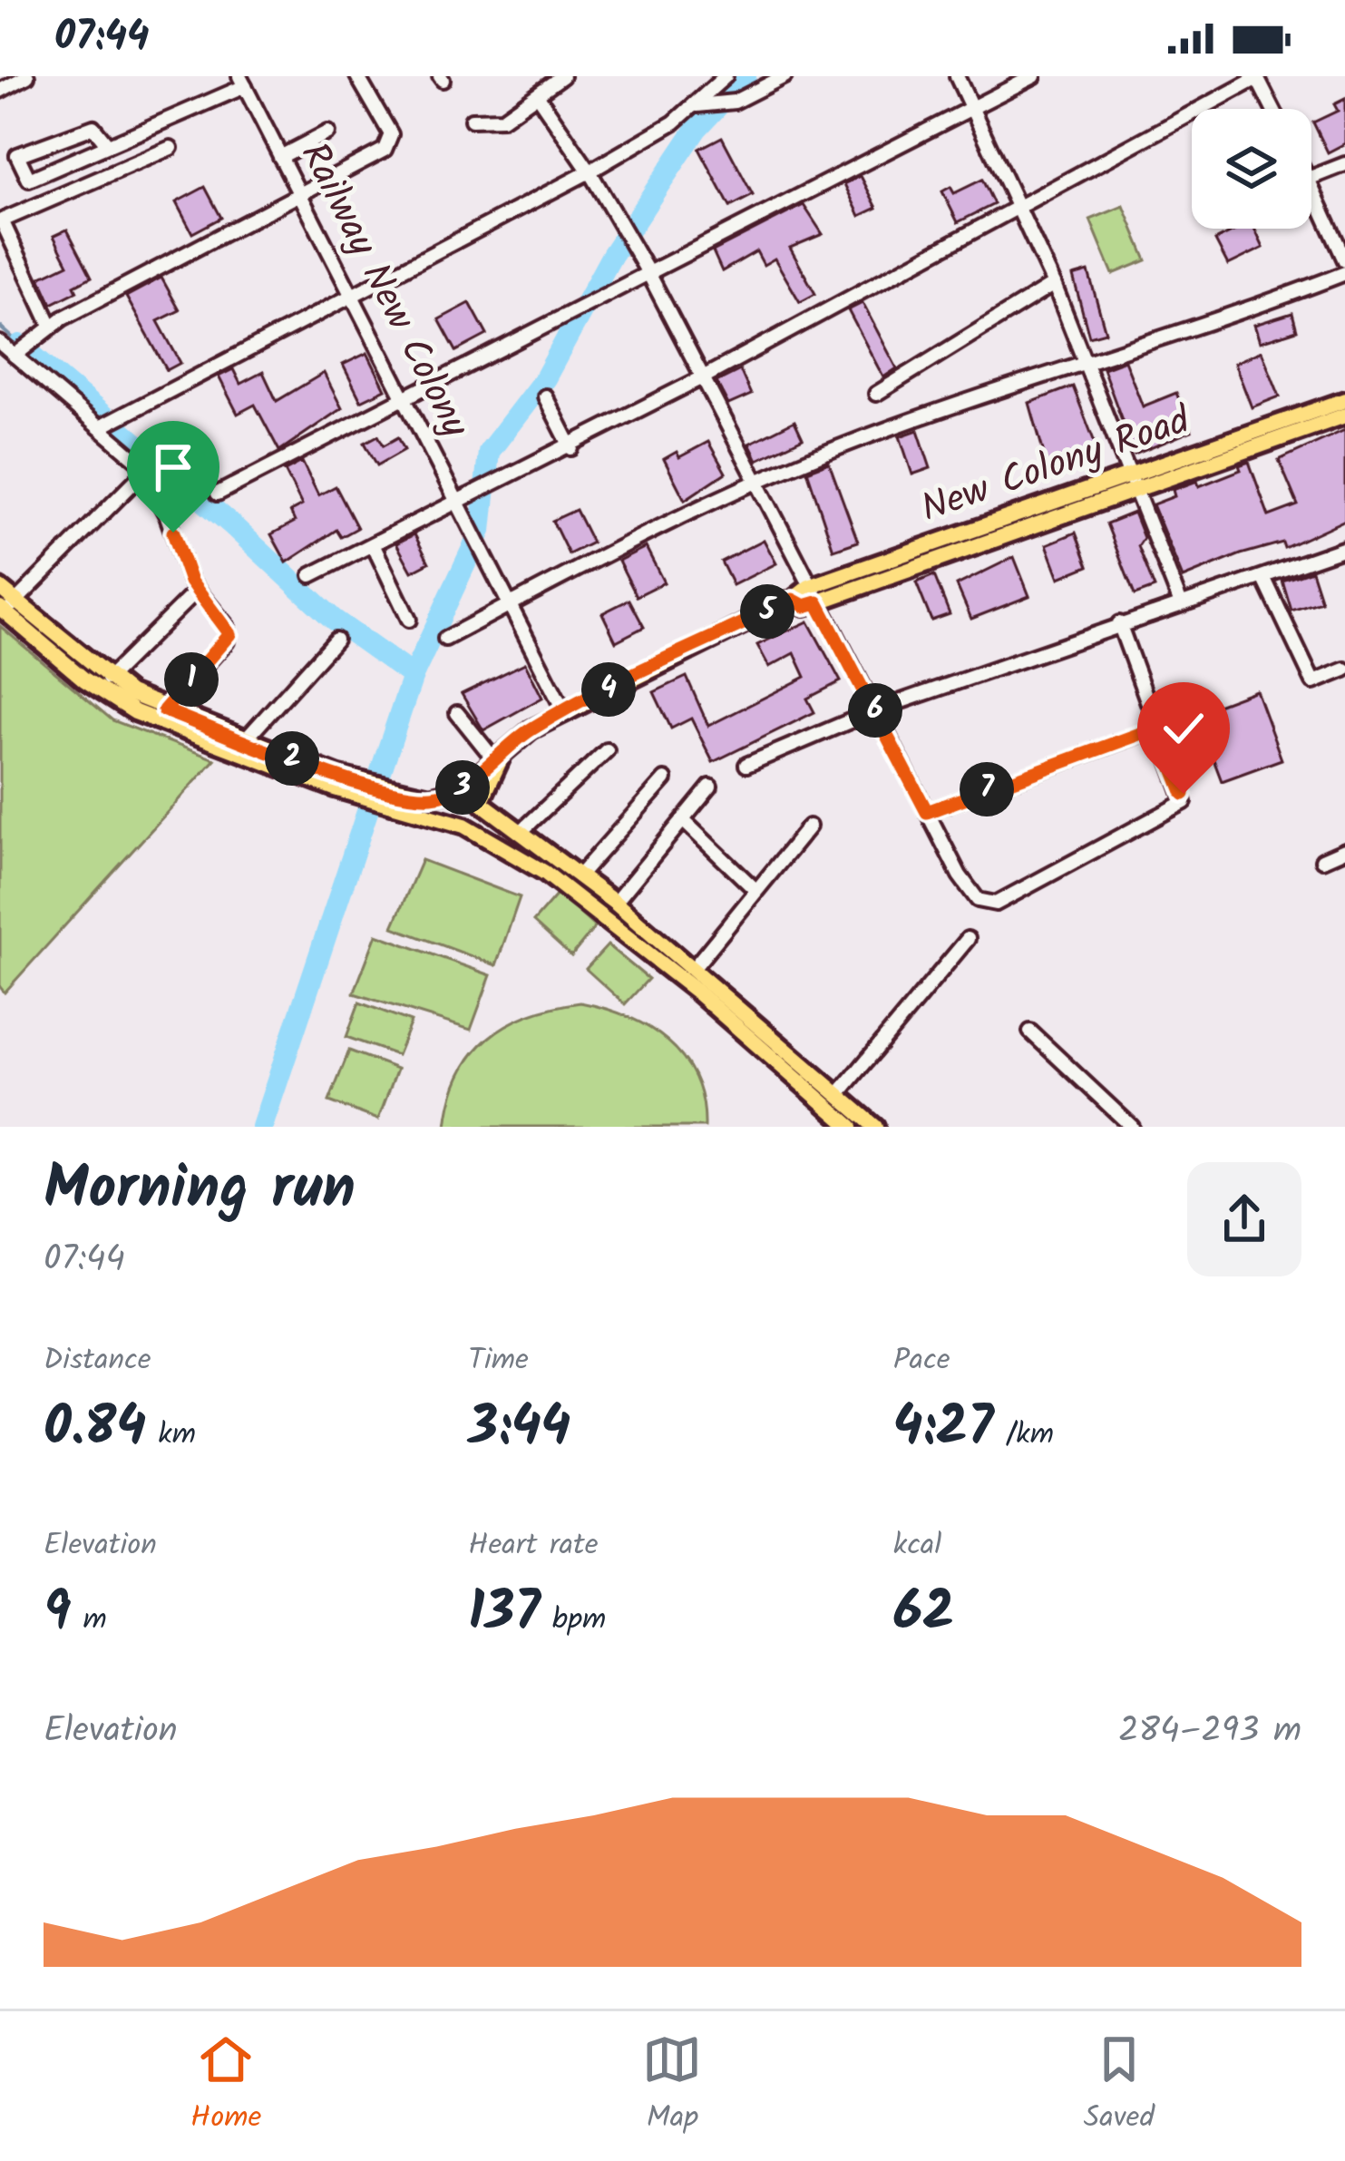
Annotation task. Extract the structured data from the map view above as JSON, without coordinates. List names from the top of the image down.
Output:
{
  "streets": {
    "main road": ["New Colony Road"],
    "street": ["Railway New Colony"]
  },
  "crossings": [
    ["Railway New Colony", "New Colony Road"]
  ],
  "page": {
    "status": "07:44",
    "pins": [
      "5",
      "1",
      "4",
      "6",
      "2",
      "3",
      "7"
    ],
    "heading": ["Morning run", "07:44"],
    "stats": [
      ["Distance", "0.84 km"],
      ["Time", "3:44"],
      ["Pace", "4:27 /km"],
      ["Elevation", "9 m"],
      ["Heart rate", "137 bpm"],
      ["kcal", "62"]
    ],
    "chart": ["Elevation", "284–293 m"],
    "tabs": ["Home", "Map", "Saved"]
  }
}
